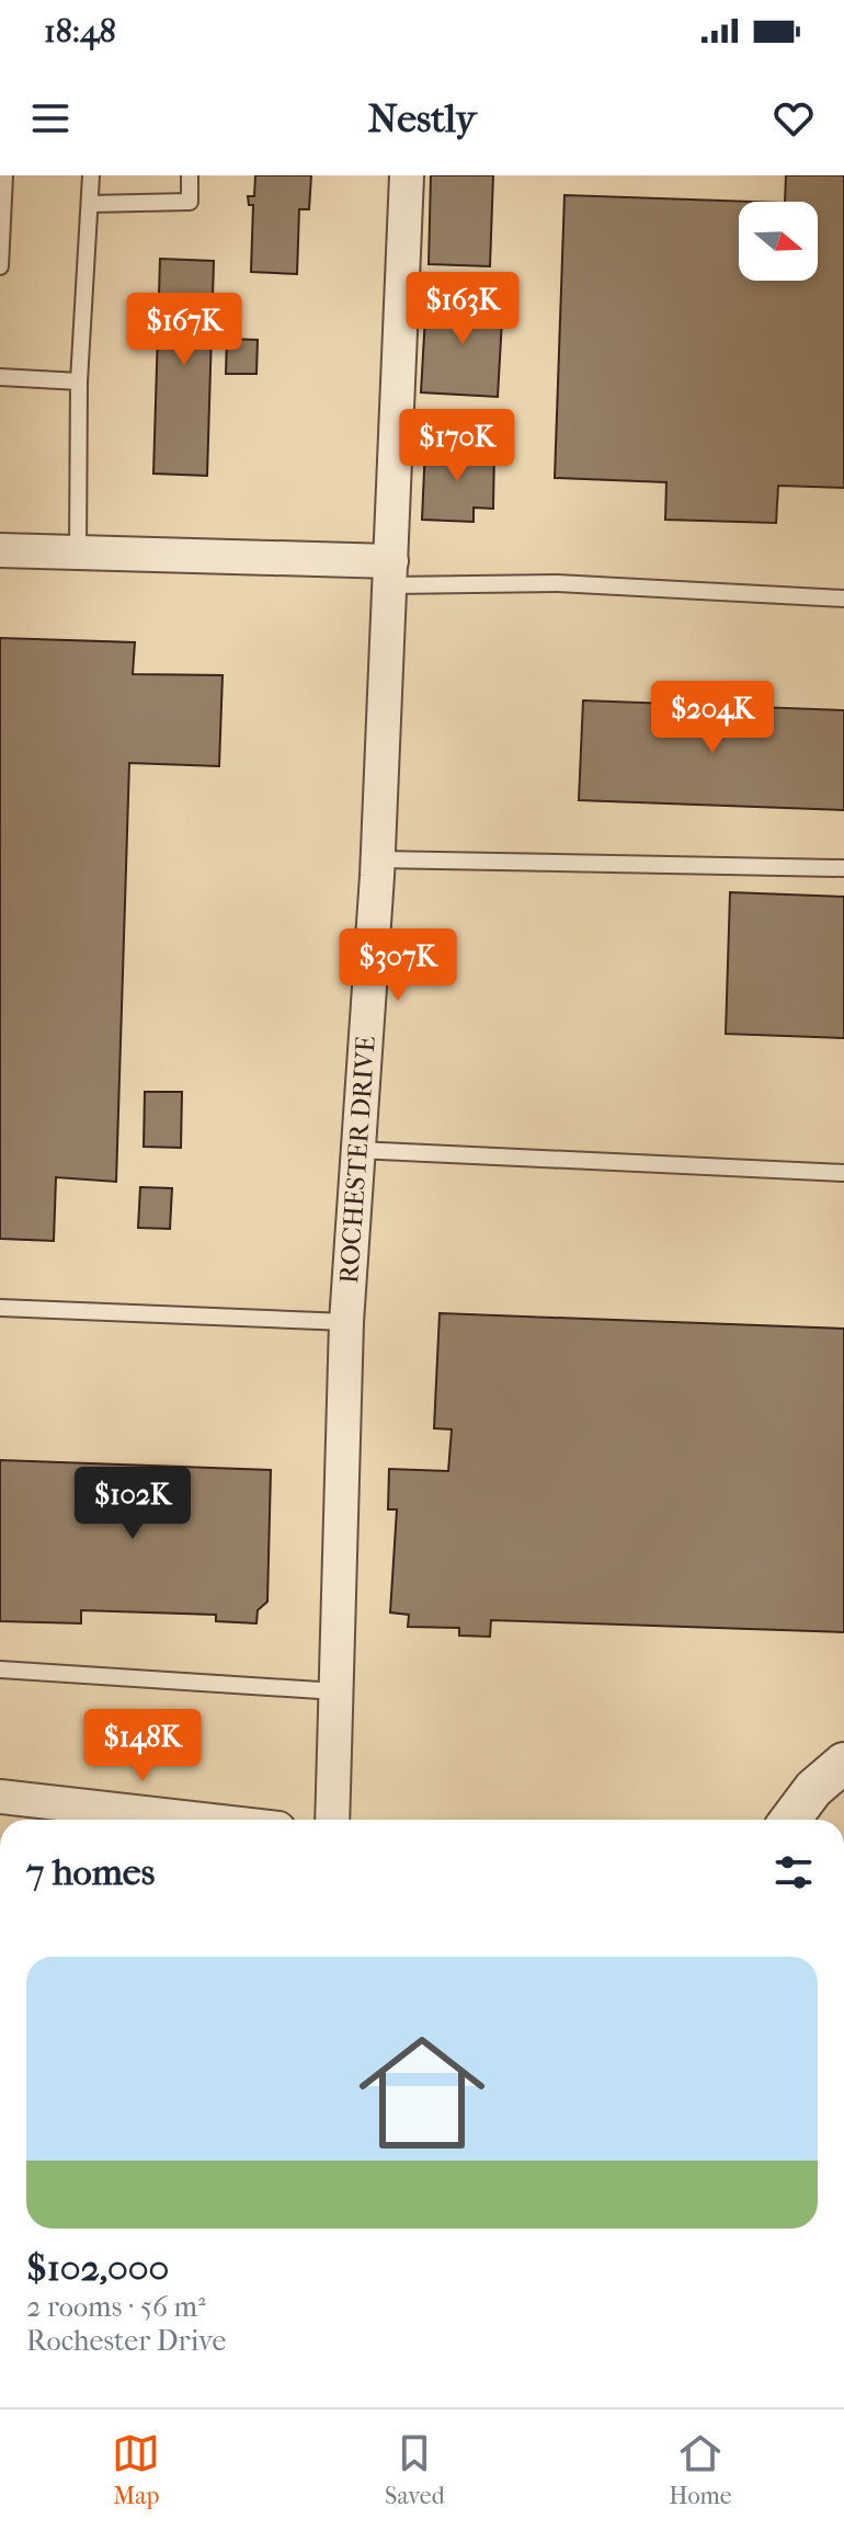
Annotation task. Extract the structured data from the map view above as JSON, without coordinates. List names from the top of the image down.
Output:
{
  "streets": {
    "street": ["ROCHESTER DRIVE"]
  },
  "north": "right",
  "page": {
    "status": "18:48",
    "header": "Nestly",
    "price": [
      "$163K",
      "$167K",
      "$170K",
      "$204K",
      "$307K",
      "$102K",
      "$148K"
    ],
    "heading": "7 homes",
    "list": [
      {
        "name": "$102,000",
        "note": "2 rooms · 56 m² · Rochester Drive"
      }
    ],
    "tabs": ["Map", "Saved", "Home"]
  }
}
